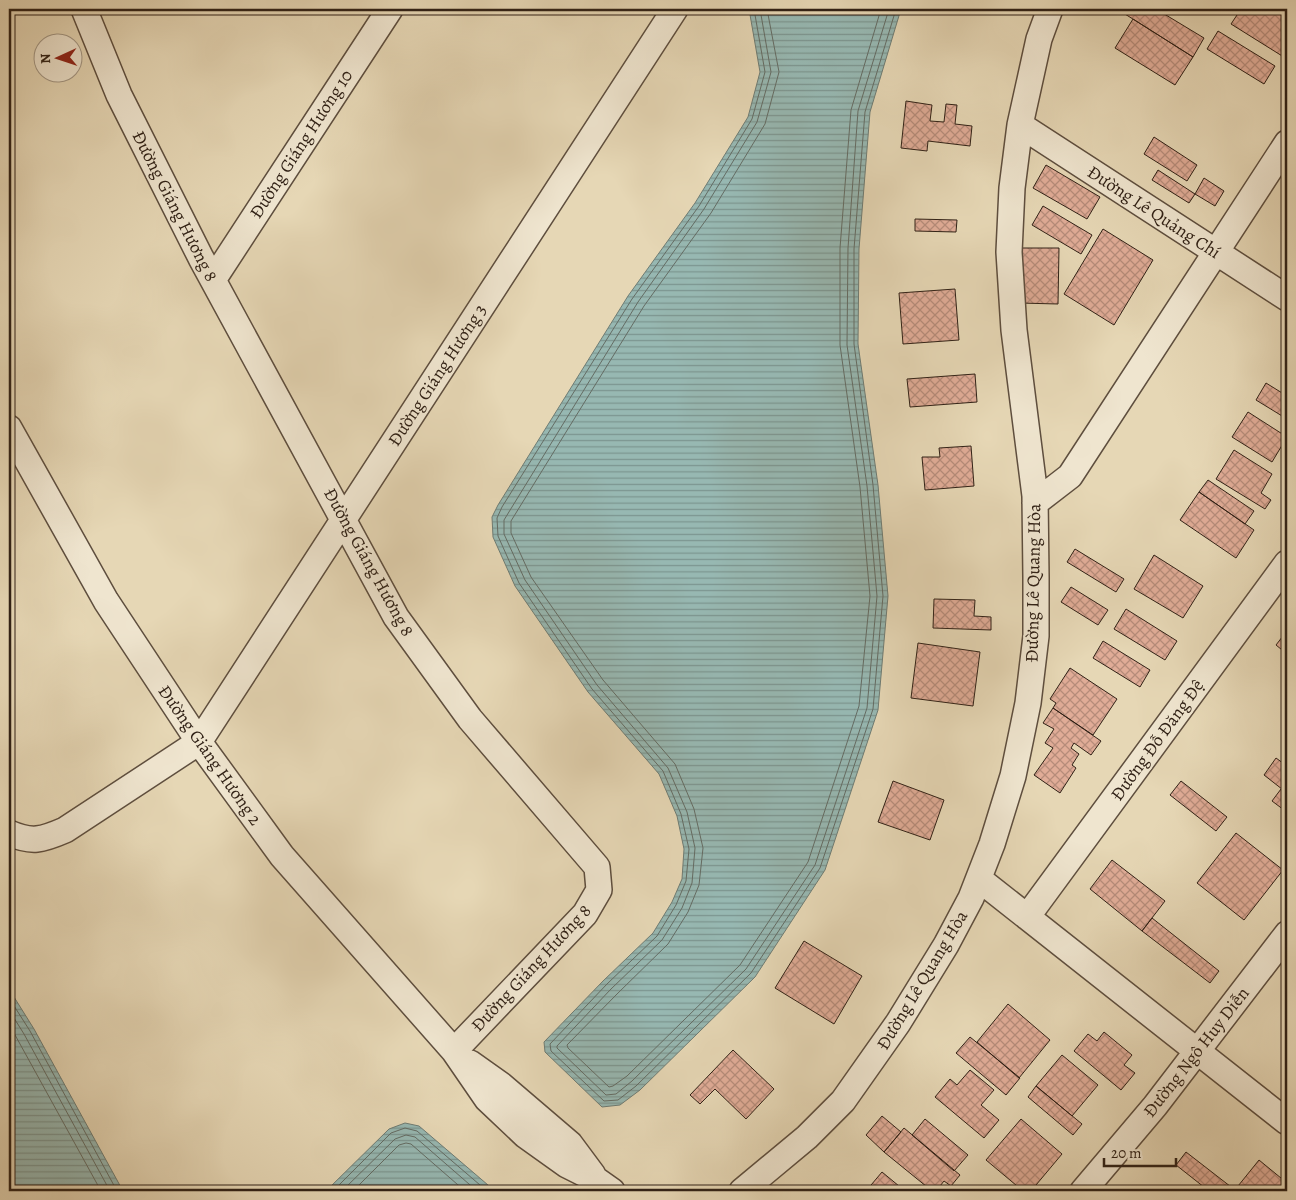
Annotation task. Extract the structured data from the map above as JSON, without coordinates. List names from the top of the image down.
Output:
{
  "streets": {
    "street": [
      "Đường Giáng Hương 10",
      "Đường Giáng Hương 8",
      "Đường Lê Quảng Chí",
      "Đường Giáng Hương 3",
      "Đường Lê Quang Hòa",
      "Đường Đỗ Đăng Đệ",
      "Đường Giáng Hương 2",
      "Đường Ngô Huy Diễn"
    ]
  },
  "crossings": [
    ["Đường Giáng Hương 10", "Đường Giáng Hương 8"],
    ["Đường Giáng Hương 8", "Đường Giáng Hương 3"],
    ["Đường Giáng Hương 8", "Đường Giáng Hương 2"],
    ["Đường Lê Quảng Chí", "Đường Lê Quang Hòa"],
    ["Đường Giáng Hương 3", "Đường Giáng Hương 2"]
  ],
  "scale_bar": "20 m",
  "north": "left"
}
